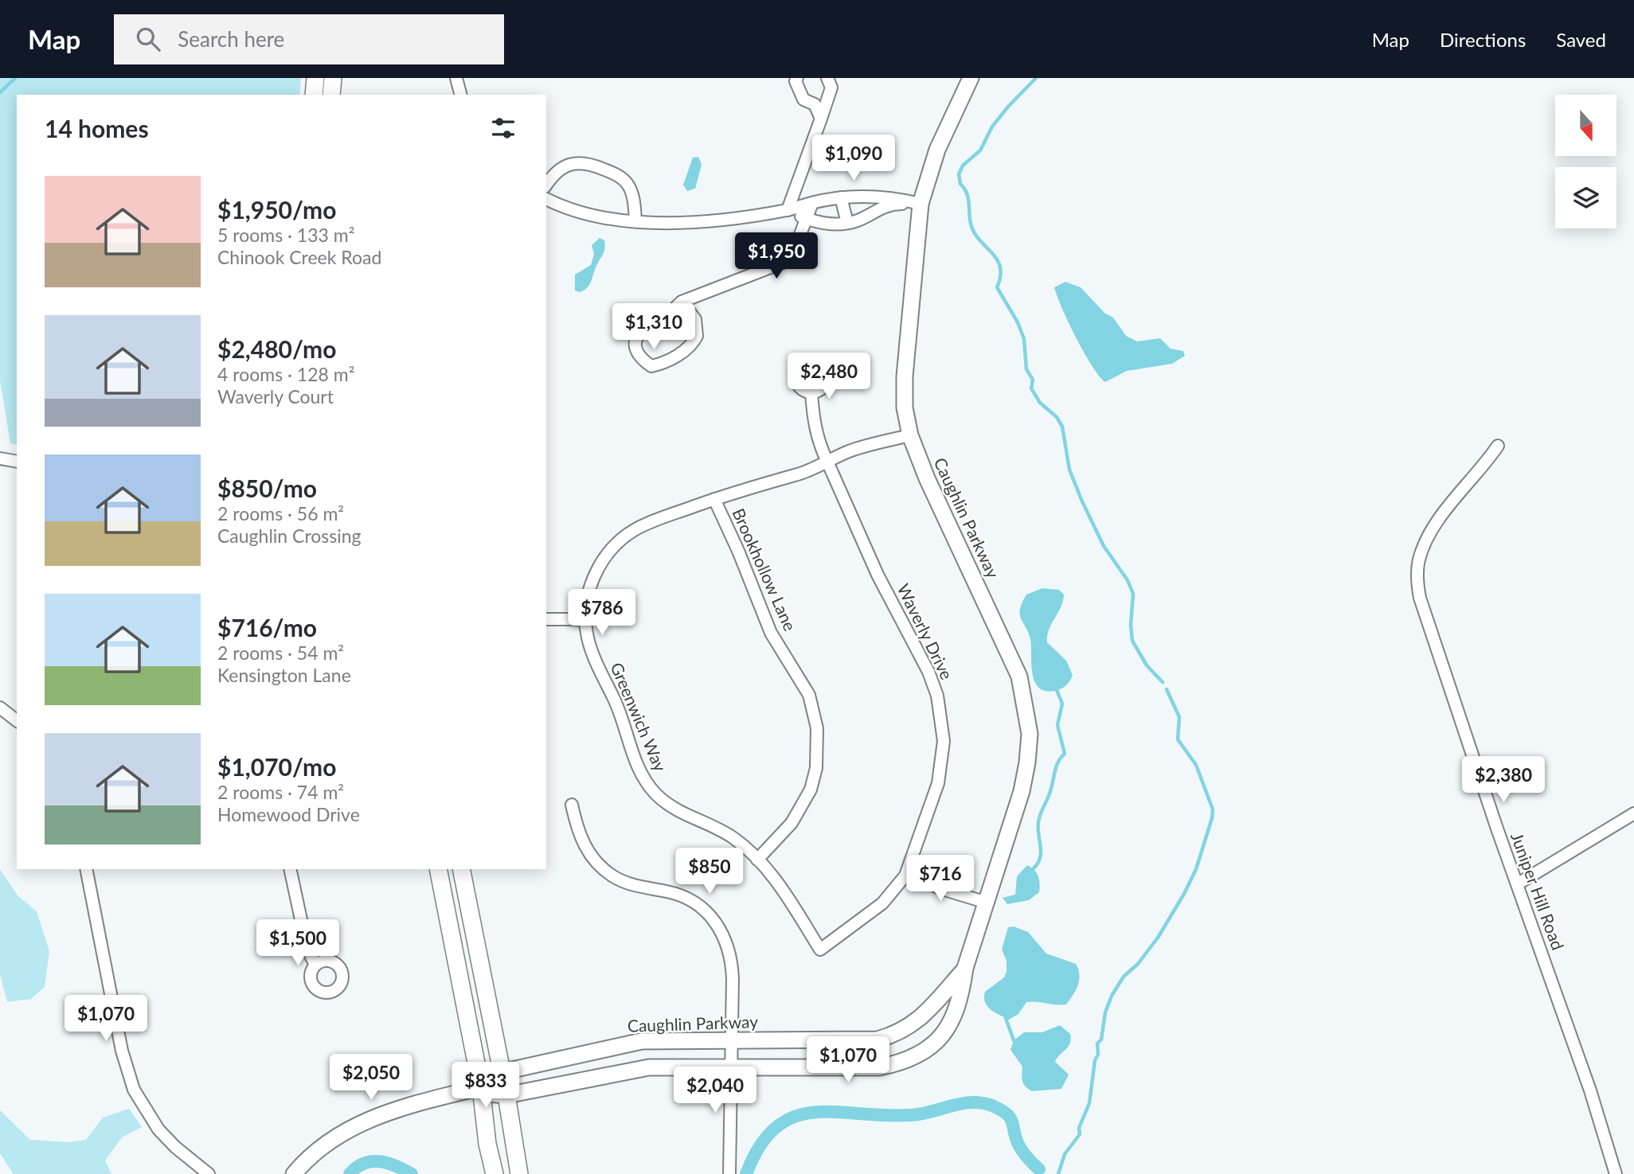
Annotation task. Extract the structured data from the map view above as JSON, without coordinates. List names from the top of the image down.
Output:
{
  "streets": {
    "street": [
      "Caughlin Parkway",
      "Brookhollow Lane",
      "Waverly Drive",
      "Greenwich Way",
      "Juniper Hill Road"
    ]
  },
  "crossings": [
    ["Caughlin Parkway", "Greenwich Way"],
    ["Brookhollow Lane", "Greenwich Way"],
    ["Waverly Drive", "Greenwich Way"]
  ],
  "north": "bottom",
  "page": {
    "header": "Map",
    "search": "Search here",
    "nav": ["Map", "Directions", "Saved"],
    "heading": "14 homes",
    "price": [
      "$1,090",
      "$1,950",
      "$1,310",
      "$2,480",
      "$786",
      "$2,380",
      "$850",
      "$716",
      "$1,500",
      "$1,070",
      "$1,070",
      "$2,050",
      "$833",
      "$2,040"
    ],
    "list": [
      {
        "name": "$1,950/mo",
        "note": "5 rooms · 133 m² · Chinook Creek Road"
      },
      {
        "name": "$2,480/mo",
        "note": "4 rooms · 128 m² · Waverly Court"
      },
      {
        "name": "$850/mo",
        "note": "2 rooms · 56 m² · Caughlin Crossing"
      },
      {
        "name": "$716/mo",
        "note": "2 rooms · 54 m² · Kensington Lane"
      },
      {
        "name": "$1,070/mo",
        "note": "2 rooms · 74 m² · Homewood Drive"
      }
    ]
  }
}
